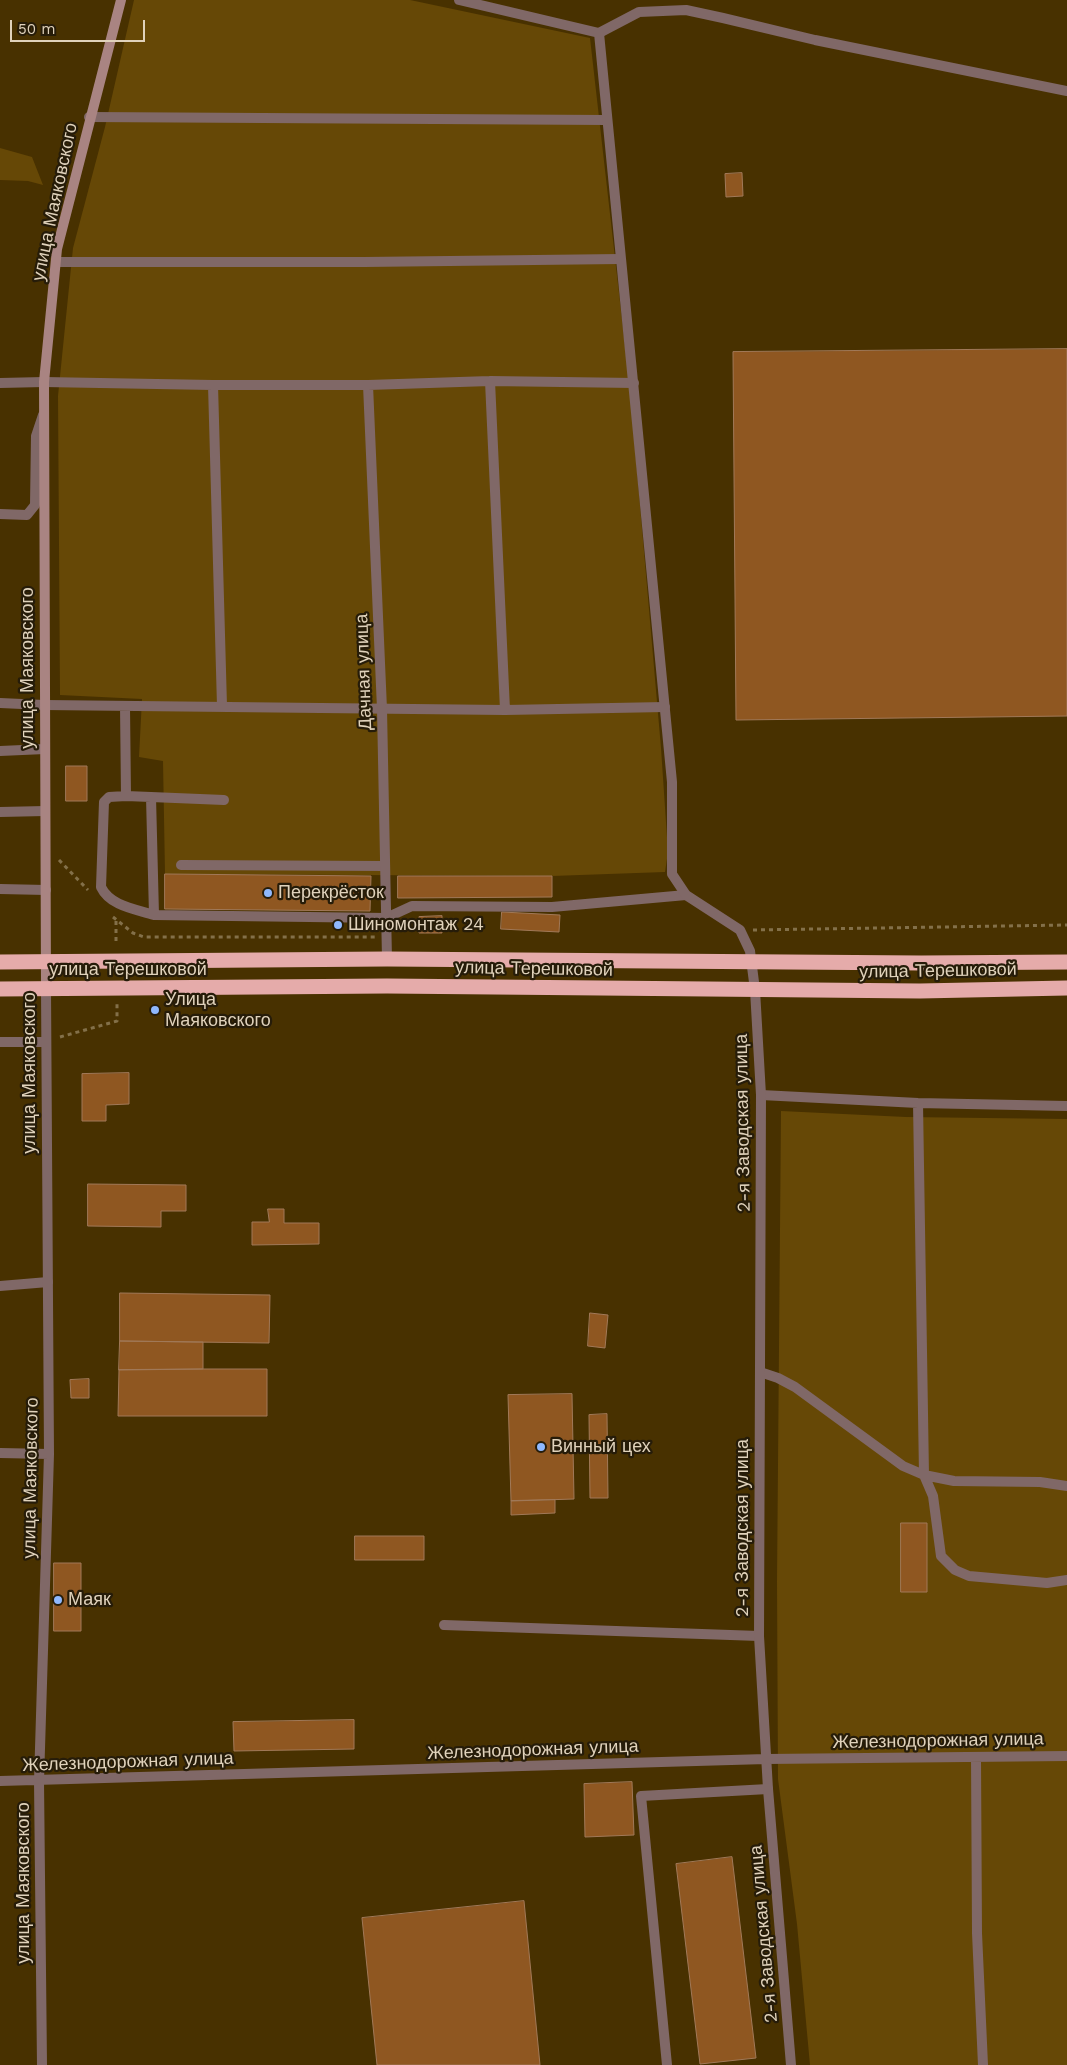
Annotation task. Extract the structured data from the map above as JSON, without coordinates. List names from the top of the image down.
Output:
{
  "streets": {
    "highway": ["улица Терешковой"],
    "street": [
      "улица Маяковского",
      "Дачная улица",
      "2-я Заводская улица",
      "Железнодорожная улица"
    ]
  },
  "crossings": [
    ["улица Маяковского", "улица Терешковой"],
    ["улица Маяковского", "Железнодорожная улица"],
    ["Дачная улица", "улица Терешковой"],
    ["улица Терешковой", "2-я Заводская улица"],
    ["2-я Заводская улица", "Железнодорожная улица"]
  ],
  "places": [
    "Перекрёсток",
    "Шиномонтаж 24",
    "Улица Маяковского",
    "Винный цех",
    "Маяк"
  ],
  "scale_bar": "50 m"
}
